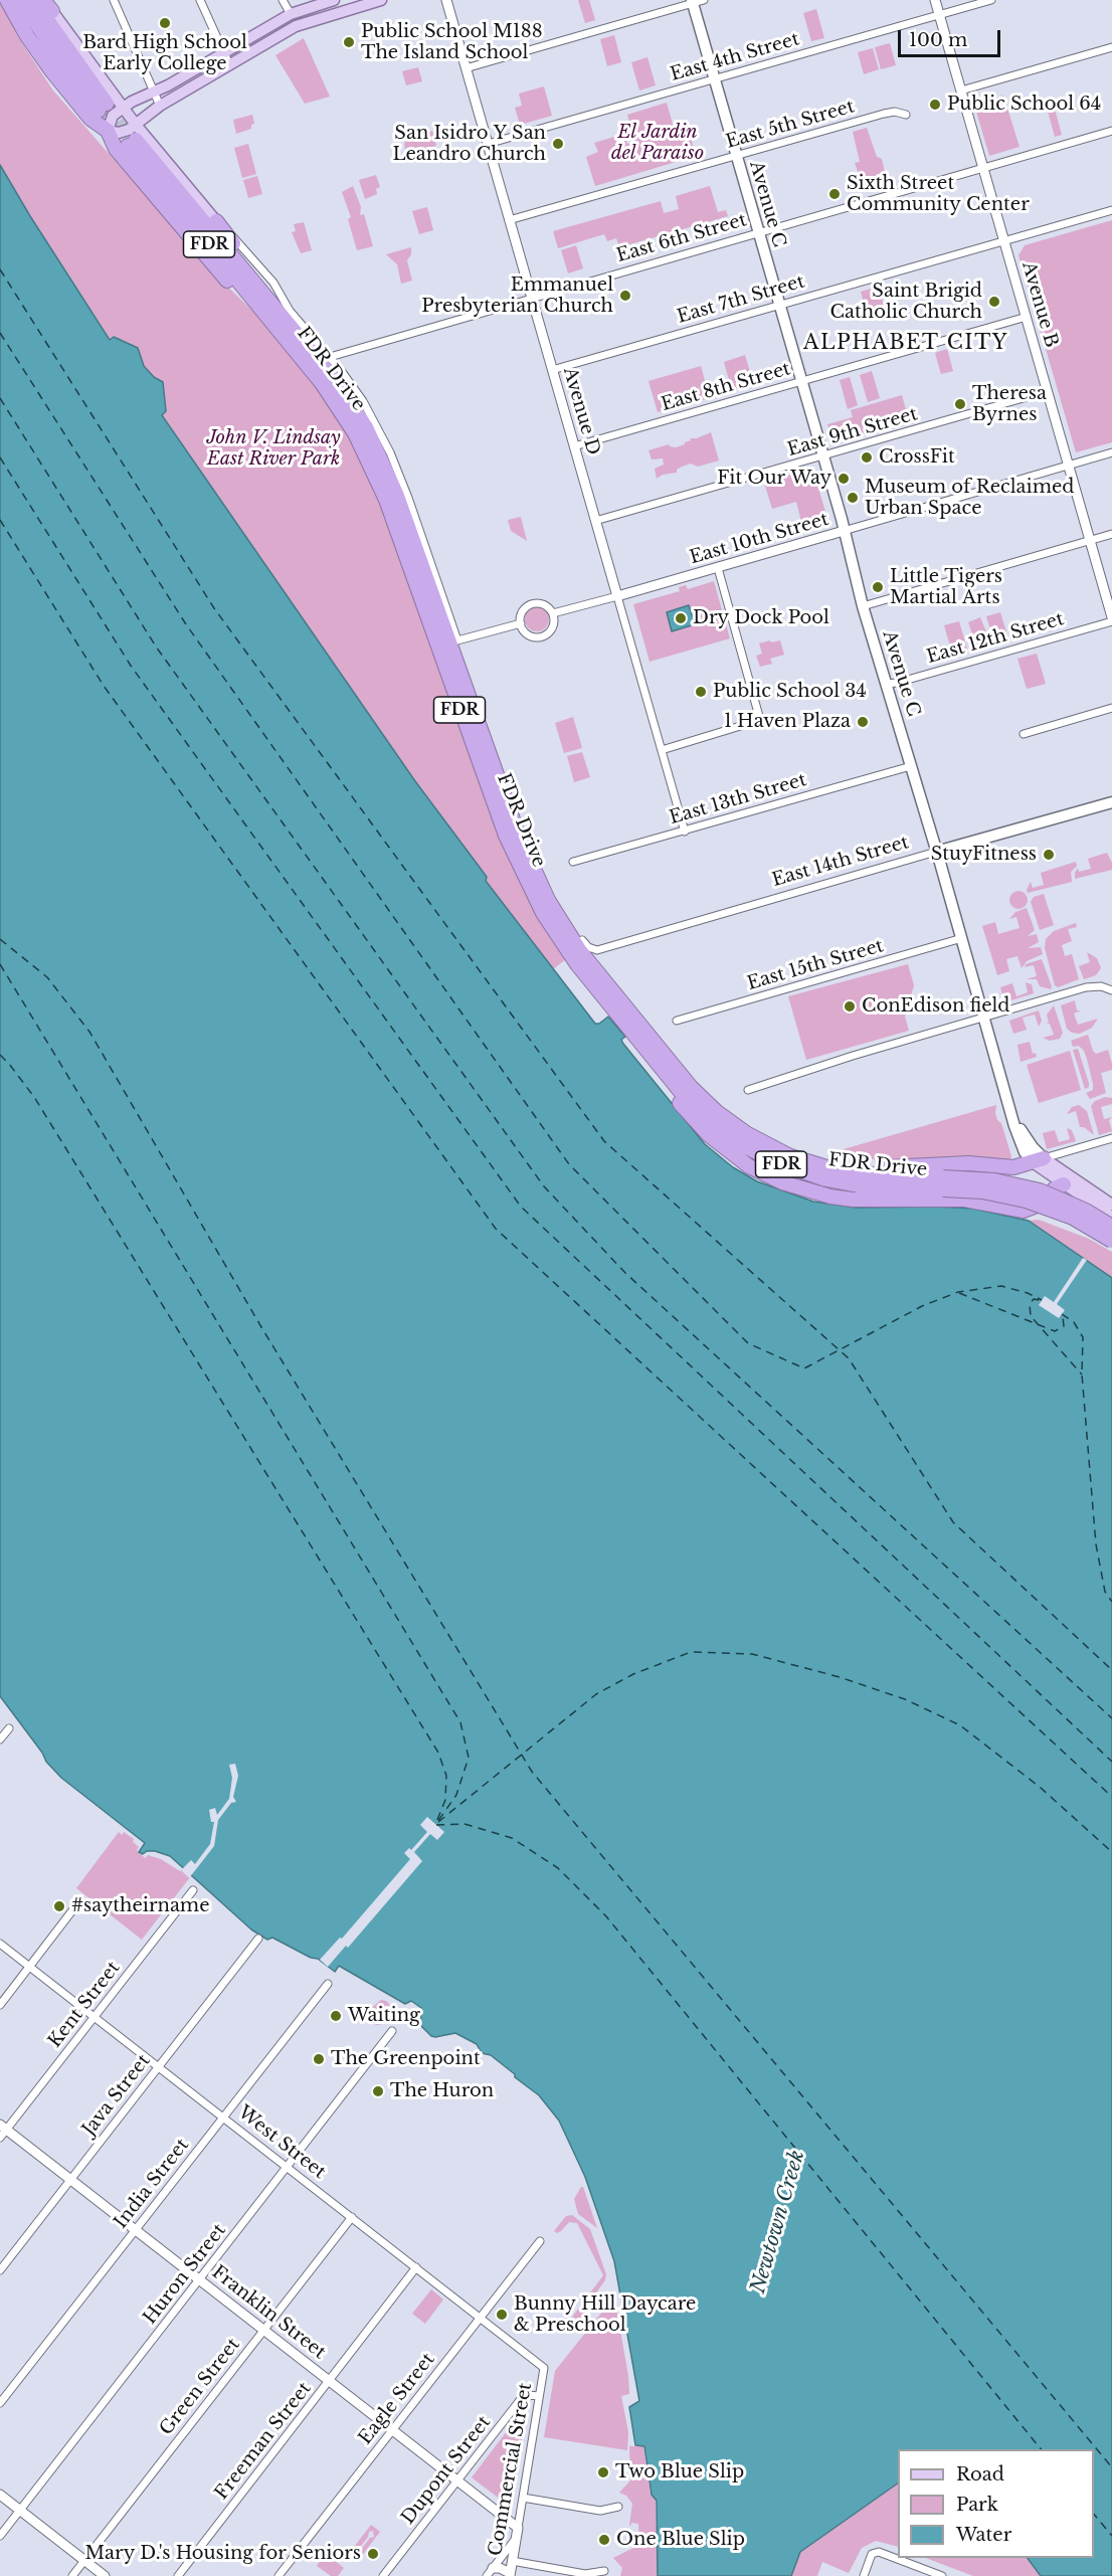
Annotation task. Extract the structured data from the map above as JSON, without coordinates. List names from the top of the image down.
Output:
{
  "streets": {
    "highway": ["FDR", "FDR Drive"],
    "main road": ["Avenue C", "East 14th Street"],
    "street": [
      "East 4th Street",
      "East 5th Street",
      "East 6th Street",
      "East 7th Street",
      "Avenue B",
      "East 8th Street",
      "Avenue D",
      "East 9th Street",
      "East 10th Street",
      "East 12th Street",
      "East 13th Street",
      "East 15th Street",
      "Kent Street",
      "Java Street",
      "West Street",
      "India Street",
      "Huron Street",
      "Franklin Street",
      "Green Street",
      "Eagle Street",
      "Freeman Street",
      "Commercial Street",
      "Dupont Street"
    ]
  },
  "crossings": [
    ["East 4th Street", "Avenue C"],
    ["East 4th Street", "Avenue B"],
    ["East 4th Street", "Avenue D"],
    ["East 5th Street", "Avenue C"],
    ["East 5th Street", "Avenue D"],
    ["Avenue C", "East 6th Street"],
    ["Avenue C", "East 7th Street"],
    ["Avenue C", "East 8th Street"],
    ["Avenue C", "East 9th Street"],
    ["Avenue C", "East 10th Street"],
    ["Avenue C", "East 12th Street"],
    ["Avenue C", "East 13th Street"],
    ["Avenue C", "East 14th Street"],
    ["Avenue C", "East 15th Street"],
    ["East 6th Street", "Avenue B"],
    ["East 6th Street", "FDR Drive"],
    ["East 6th Street", "Avenue D"],
    ["East 7th Street", "Avenue B"],
    ["East 7th Street", "Avenue D"],
    ["Avenue B", "East 8th Street"],
    ["Avenue B", "East 9th Street"],
    ["Avenue B", "East 10th Street"],
    ["Avenue B", "East 12th Street"],
    ["FDR Drive", "East 10th Street"],
    ["East 8th Street", "Avenue D"],
    ["Avenue D", "East 9th Street"],
    ["Avenue D", "East 10th Street"],
    ["Avenue D", "East 13th Street"],
    ["Kent Street", "West Street"],
    ["Kent Street", "Franklin Street"],
    ["Java Street", "West Street"],
    ["Java Street", "Franklin Street"],
    ["West Street", "India Street"],
    ["West Street", "Huron Street"],
    ["West Street", "Green Street"],
    ["West Street", "Eagle Street"],
    ["West Street", "Freeman Street"],
    ["West Street", "Commercial Street"],
    ["India Street", "Franklin Street"],
    ["Huron Street", "Franklin Street"],
    ["Franklin Street", "Green Street"],
    ["Franklin Street", "Eagle Street"],
    ["Franklin Street", "Freeman Street"],
    ["Franklin Street", "Commercial Street"],
    ["Franklin Street", "Dupont Street"],
    ["Commercial Street", "Dupont Street"]
  ],
  "districts": ["ALPHABET CITY"],
  "water": ["Newtown Creek"],
  "parks": ["El Jardin del Paraiso", "John V. Lindsay East River Park"],
  "places": [
    "Bard High School Early College",
    "Public School M188 The Island School",
    "Public School 64",
    "San Isidro Y San Leandro Church",
    "Sixth Street Community Center",
    "Emmanuel Presbyterian Church",
    "Saint Brigid Catholic Church",
    "Theresa Byrnes",
    "CrossFit",
    "Fit Our Way",
    "Museum of Reclaimed Urban Space",
    "Little Tigers Martial Arts",
    "Dry Dock Pool",
    "Public School 34",
    "1 Haven Plaza",
    "StuyFitness",
    "ConEdison field",
    "#saytheirname",
    "Waiting",
    "The Greenpoint",
    "The Huron",
    "Bunny Hill Daycare & Preschool",
    "Two Blue Slip",
    "One Blue Slip",
    "Mary D.'s Housing for Seniors"
  ],
  "legend": ["Road", "Park", "Water"],
  "scale_bar": "100 m"
}
